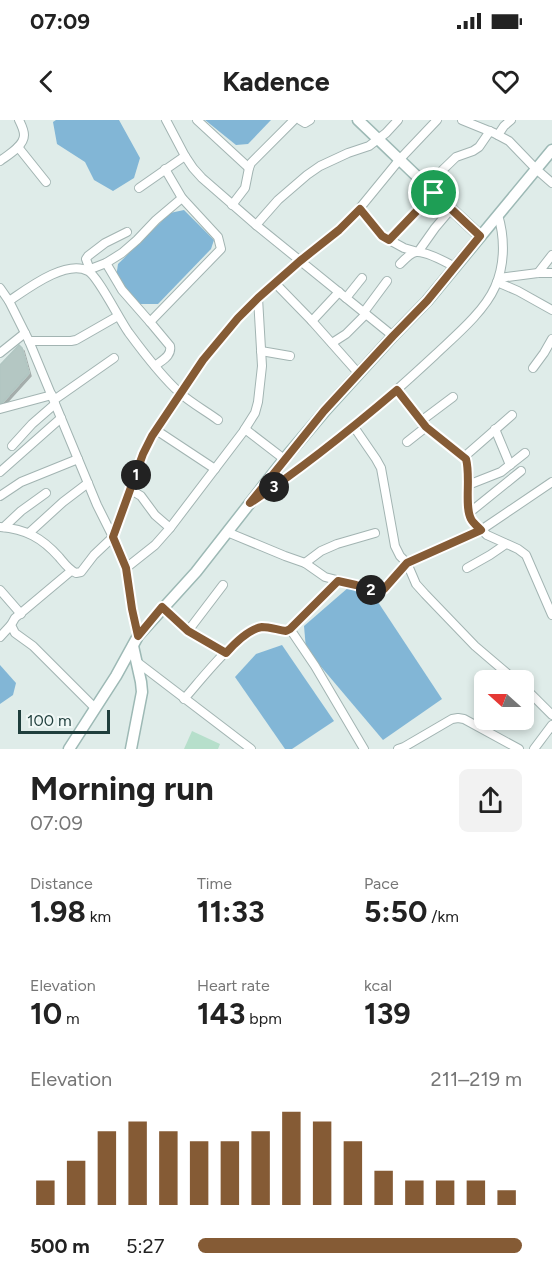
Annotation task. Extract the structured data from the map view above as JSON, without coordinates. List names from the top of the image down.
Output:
{
  "scale_bar": "100 m",
  "north": "left",
  "page": {
    "status": "07:09",
    "header": "Kadence",
    "pins": ["1", "3", "2"],
    "scale": "100 m",
    "heading": ["Morning run", "07:09"],
    "stats": [
      ["Distance", "1.98 km"],
      ["Time", "11:33"],
      ["Pace", "5:50 /km"],
      ["Elevation", "10 m"],
      ["Heart rate", "143 bpm"],
      ["kcal", "139"]
    ],
    "chart": ["Elevation", "211–219 m"],
    "list": [
      {
        "name": "500 m",
        "note": "5:27"
      }
    ]
  }
}
